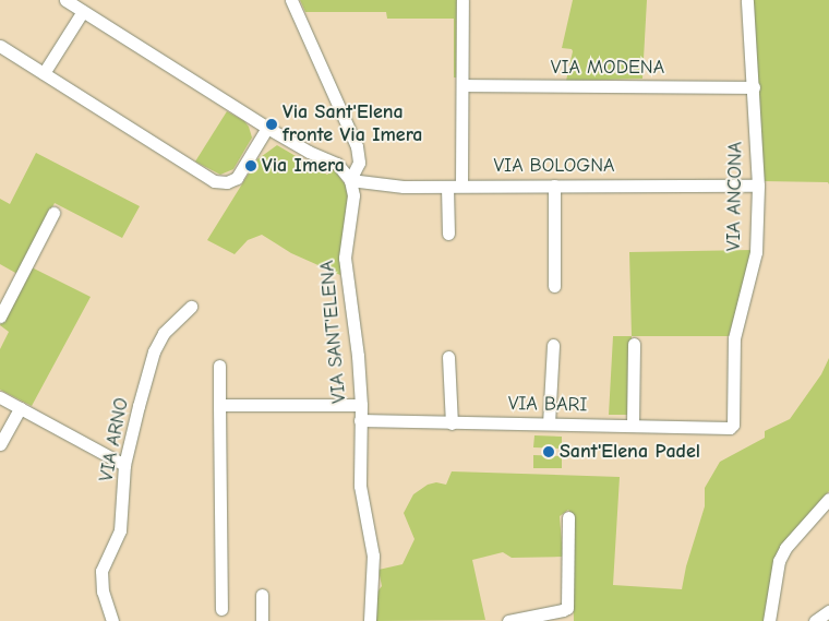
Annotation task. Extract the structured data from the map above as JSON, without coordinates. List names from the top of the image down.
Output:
{
  "streets": {
    "street": [
      "VIA MODENA",
      "VIA BOLOGNA",
      "VIA ANCONA",
      "VIA SANT'ELENA",
      "VIA BARI",
      "VIA ARNO"
    ]
  },
  "crossings": [
    ["VIA MODENA", "VIA ANCONA"],
    ["VIA BOLOGNA", "VIA ANCONA"],
    ["VIA BOLOGNA", "VIA SANT'ELENA"],
    ["VIA ANCONA", "VIA BARI"],
    ["VIA SANT'ELENA", "VIA BARI"]
  ],
  "places": ["Via Sant'Elena fronte Via Imera", "Via Imera", "Sant'Elena Padel"]
}
